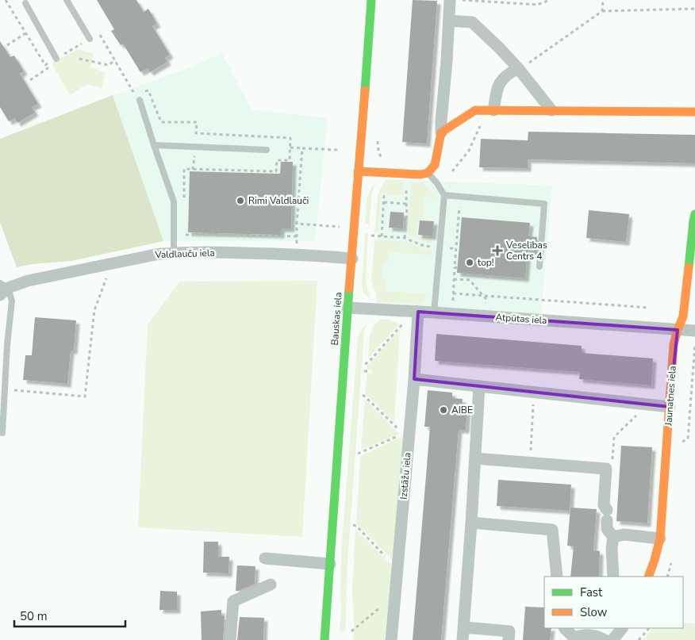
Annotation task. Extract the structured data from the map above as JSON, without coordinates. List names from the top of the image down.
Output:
{
  "streets": {
    "street": [
      "Valdlauču iela",
      "Bauskas iela",
      "Atpūtas iela",
      "Jaunatnes iela",
      "Izstāžu iela"
    ]
  },
  "crossings": [
    ["Valdlauču iela", "Bauskas iela"],
    ["Bauskas iela", "Atpūtas iela"],
    ["Atpūtas iela", "Jaunatnes iela"],
    ["Atpūtas iela", "Izstāžu iela"]
  ],
  "places": {
    "other": ["Rimi Valdlauči", "top!", "AIBE"],
    "health": ["Veselības Centrs 4"]
  },
  "legend": ["Fast", "Slow"],
  "scale_bar": "50 m"
}
